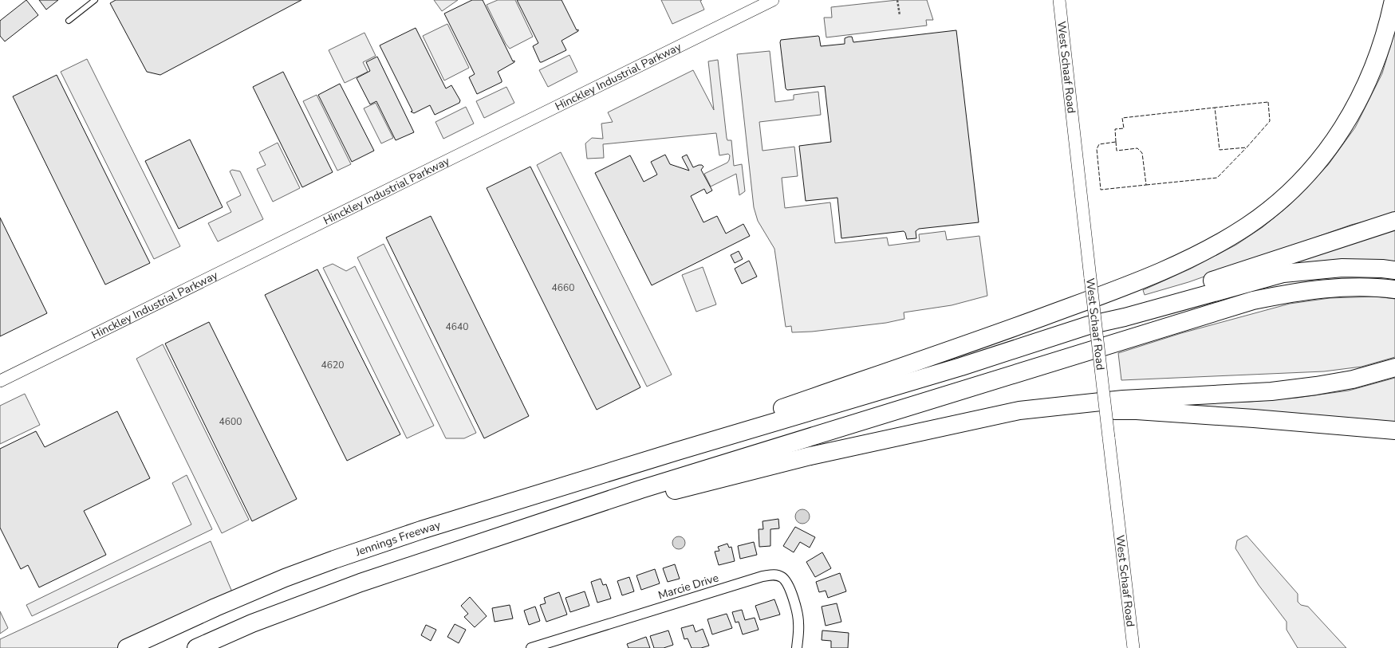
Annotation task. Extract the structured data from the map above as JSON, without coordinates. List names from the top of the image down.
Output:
{
  "streets": {
    "highway": ["Jennings Freeway"],
    "street": ["West Schaaf Road", "Hinckley Industrial Parkway", "Marcie Drive"]
  },
  "house_numbers": [
    "4660",
    "4640",
    "4620",
    "4600"
  ]
}
